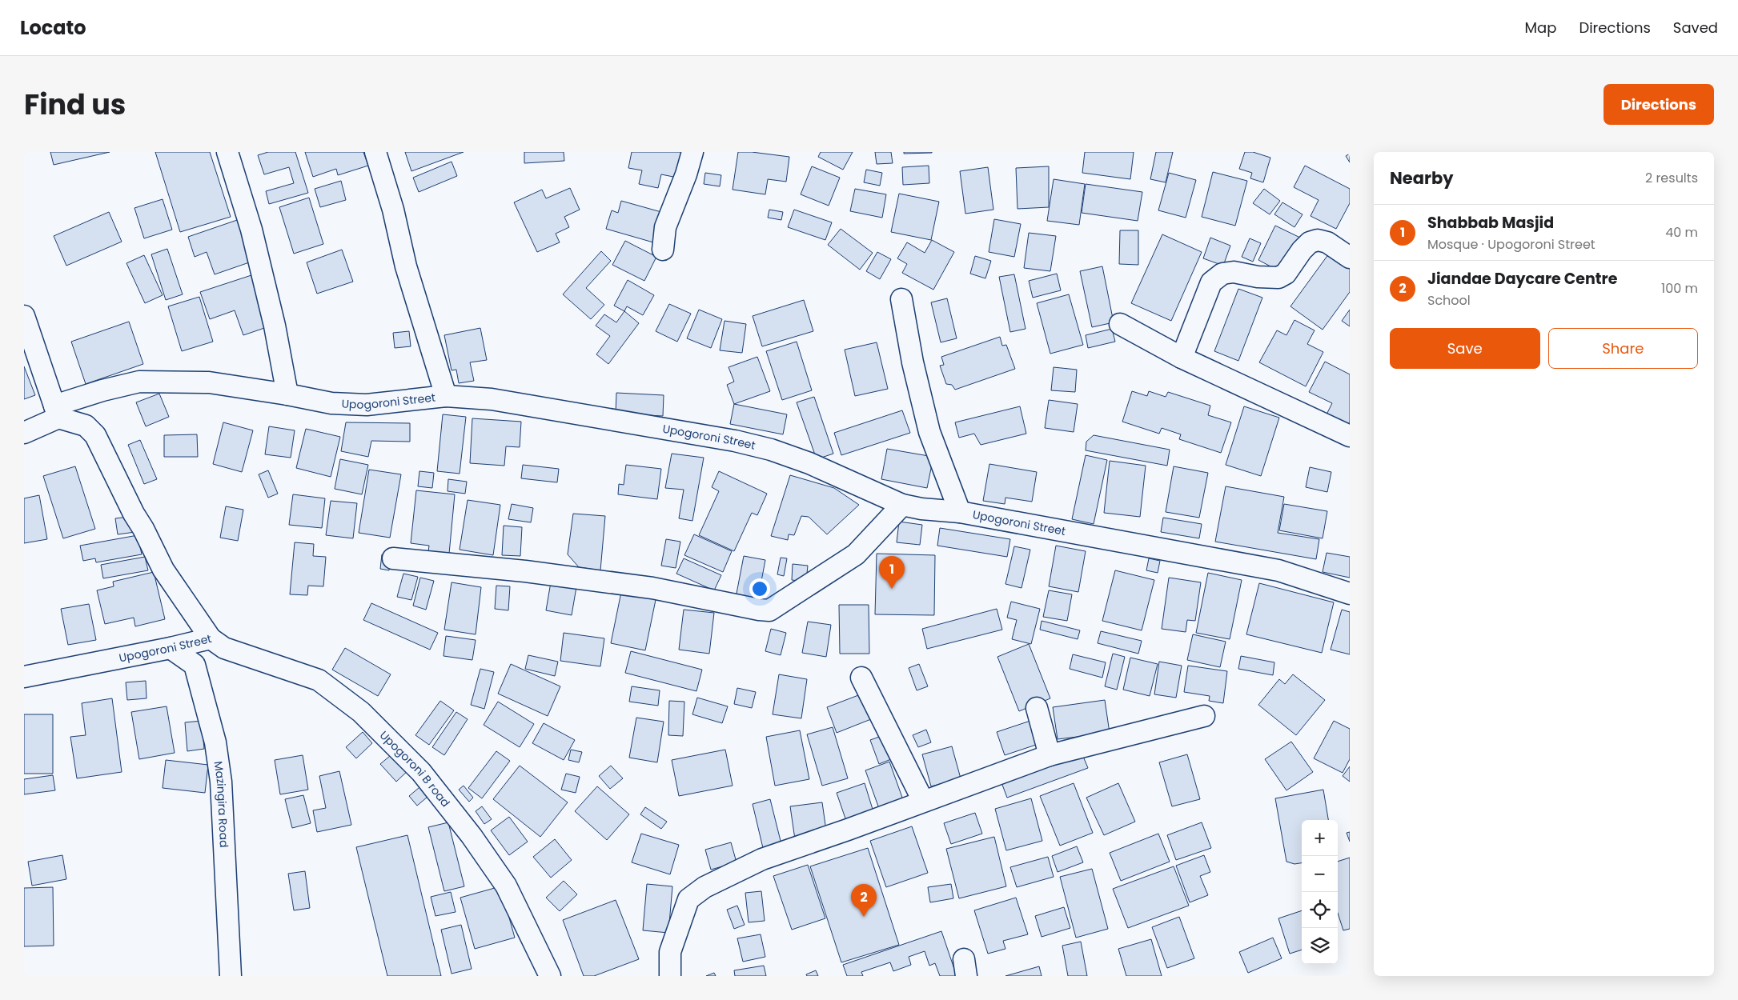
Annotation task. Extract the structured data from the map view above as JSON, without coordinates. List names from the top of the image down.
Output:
{
  "streets": {
    "street": ["Upogoroni Street", "Upogoroni B road", "Mazingira Road"]
  },
  "crossings": [
    ["Upogoroni Street", "Upogoroni B road"],
    ["Upogoroni Street", "Mazingira Road"]
  ],
  "page": {
    "header": "Locato",
    "nav": ["Map", "Directions", "Saved"],
    "title": "Find us",
    "buttons": [
      "Directions",
      ["Save", "Share"]
    ],
    "heading": ["Nearby", "2 results"],
    "list": [
      {
        "mark": "1",
        "name": "Shabbab Masjid",
        "note": "Mosque · Upogoroni Street",
        "value": "40 m"
      },
      {
        "mark": "2",
        "name": "Jiandae Daycare Centre",
        "note": "School",
        "value": "100 m"
      }
    ],
    "pins": ["1", "2"],
    "map_buttons": ["+", "−"]
  }
}
